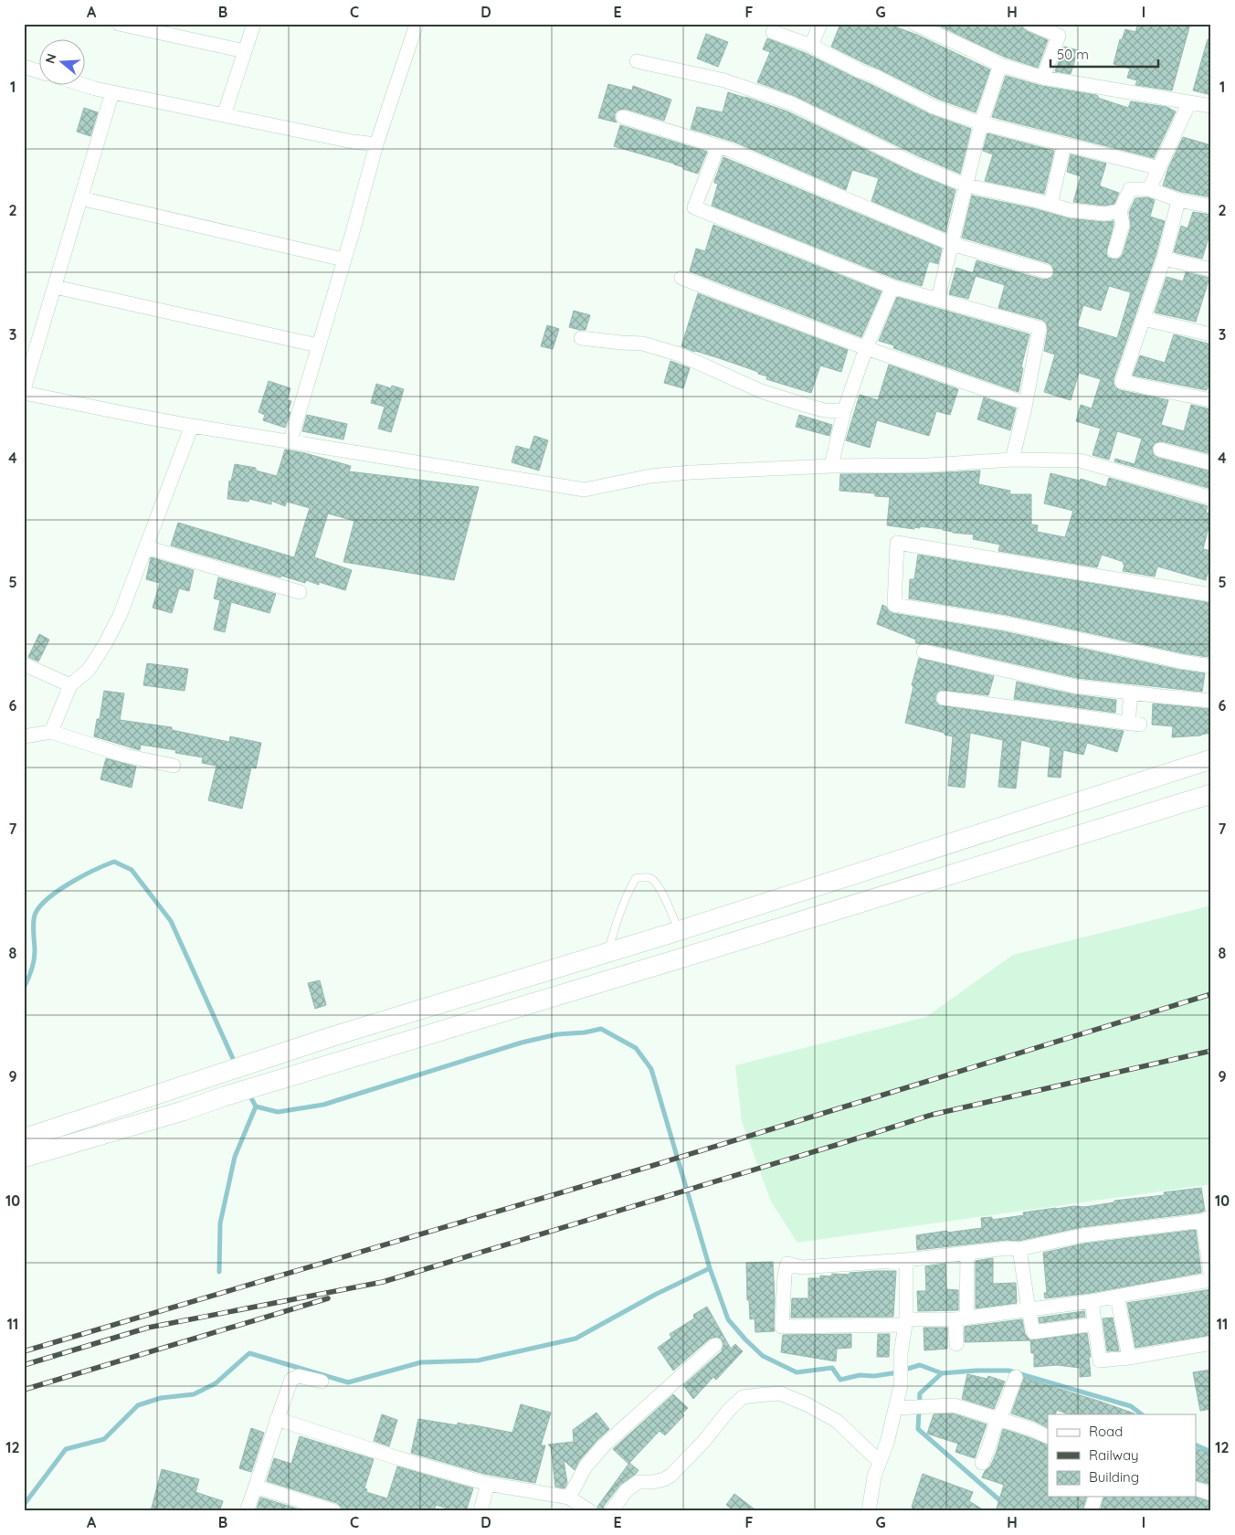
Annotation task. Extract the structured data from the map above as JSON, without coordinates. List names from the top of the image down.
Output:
{
  "legend": ["Road", "Railway", "Building"],
  "scale_bar": "50 m",
  "north": "left",
  "grid": {
    "columns": [
      "A",
      "B",
      "C",
      "D",
      "E",
      "F",
      "G",
      "H",
      "I"
    ],
    "rows": [
      "1",
      "2",
      "3",
      "4",
      "5",
      "6",
      "7",
      "8",
      "9",
      "10",
      "11",
      "12"
    ]
  }
}
